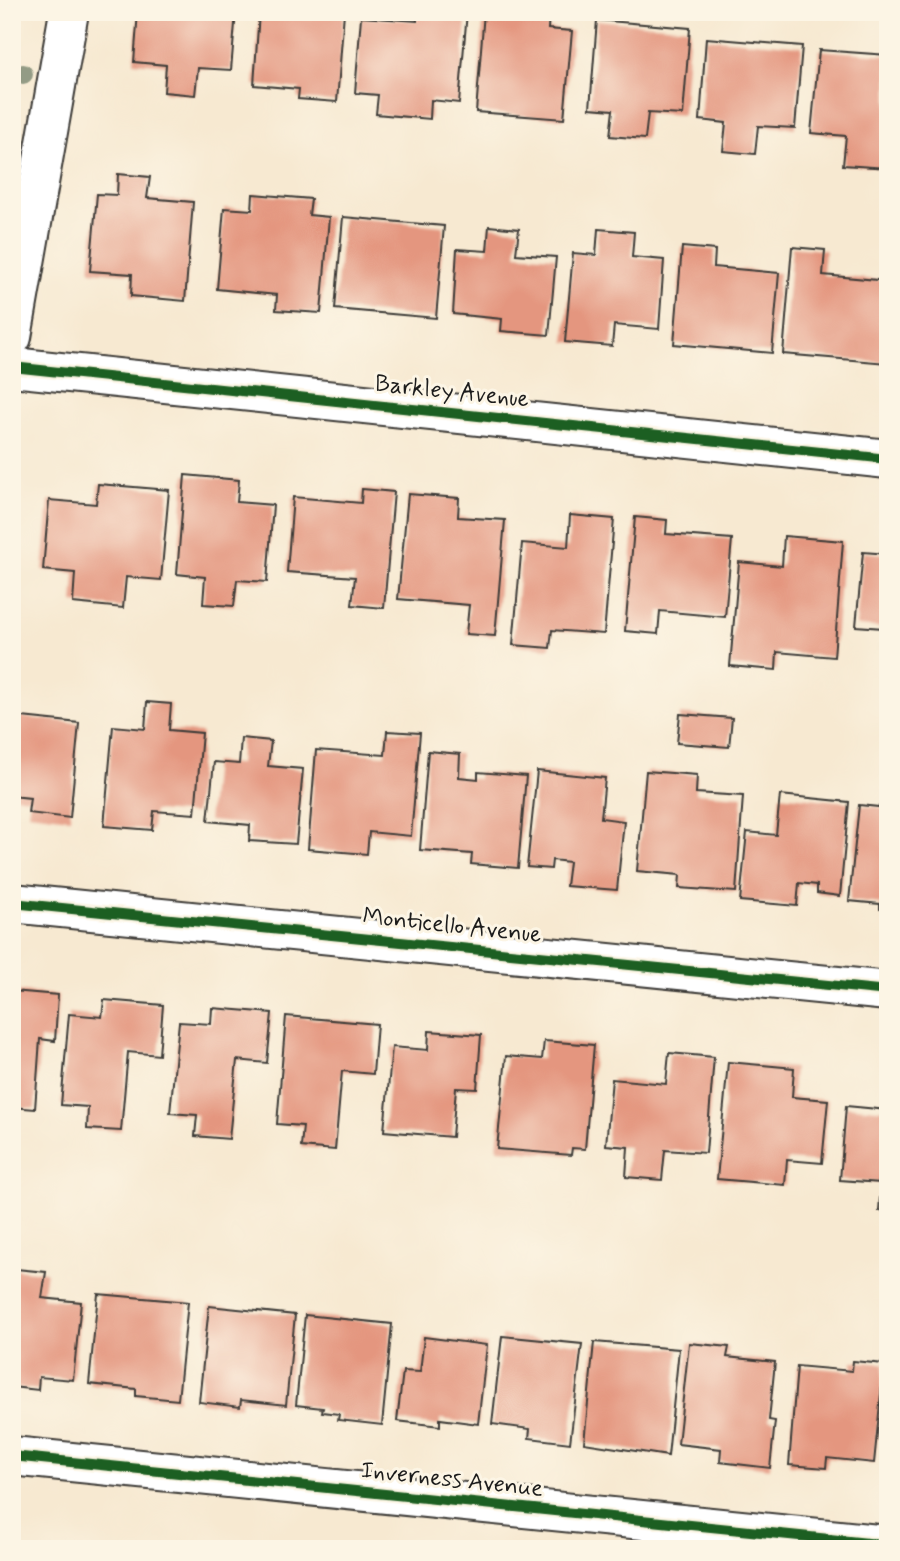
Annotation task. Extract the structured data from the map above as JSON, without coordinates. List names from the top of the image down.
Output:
{
  "streets": {
    "street": ["Barkley Avenue", "Monticello Avenue", "Inverness Avenue"]
  }
}
